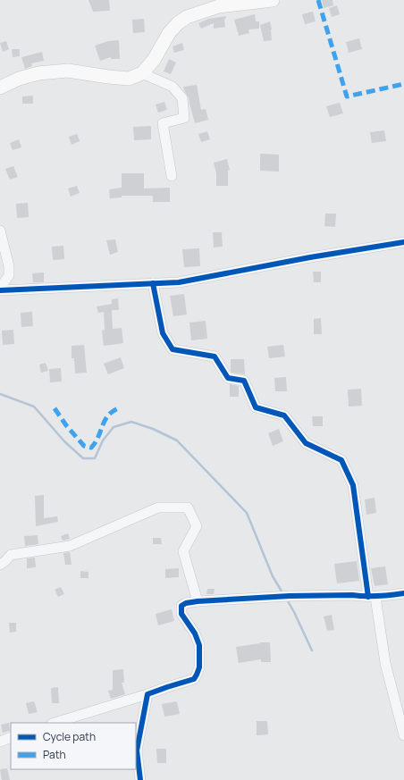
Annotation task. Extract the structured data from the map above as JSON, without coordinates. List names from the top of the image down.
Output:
{
  "legend": ["Cycle path", "Path"]
}
